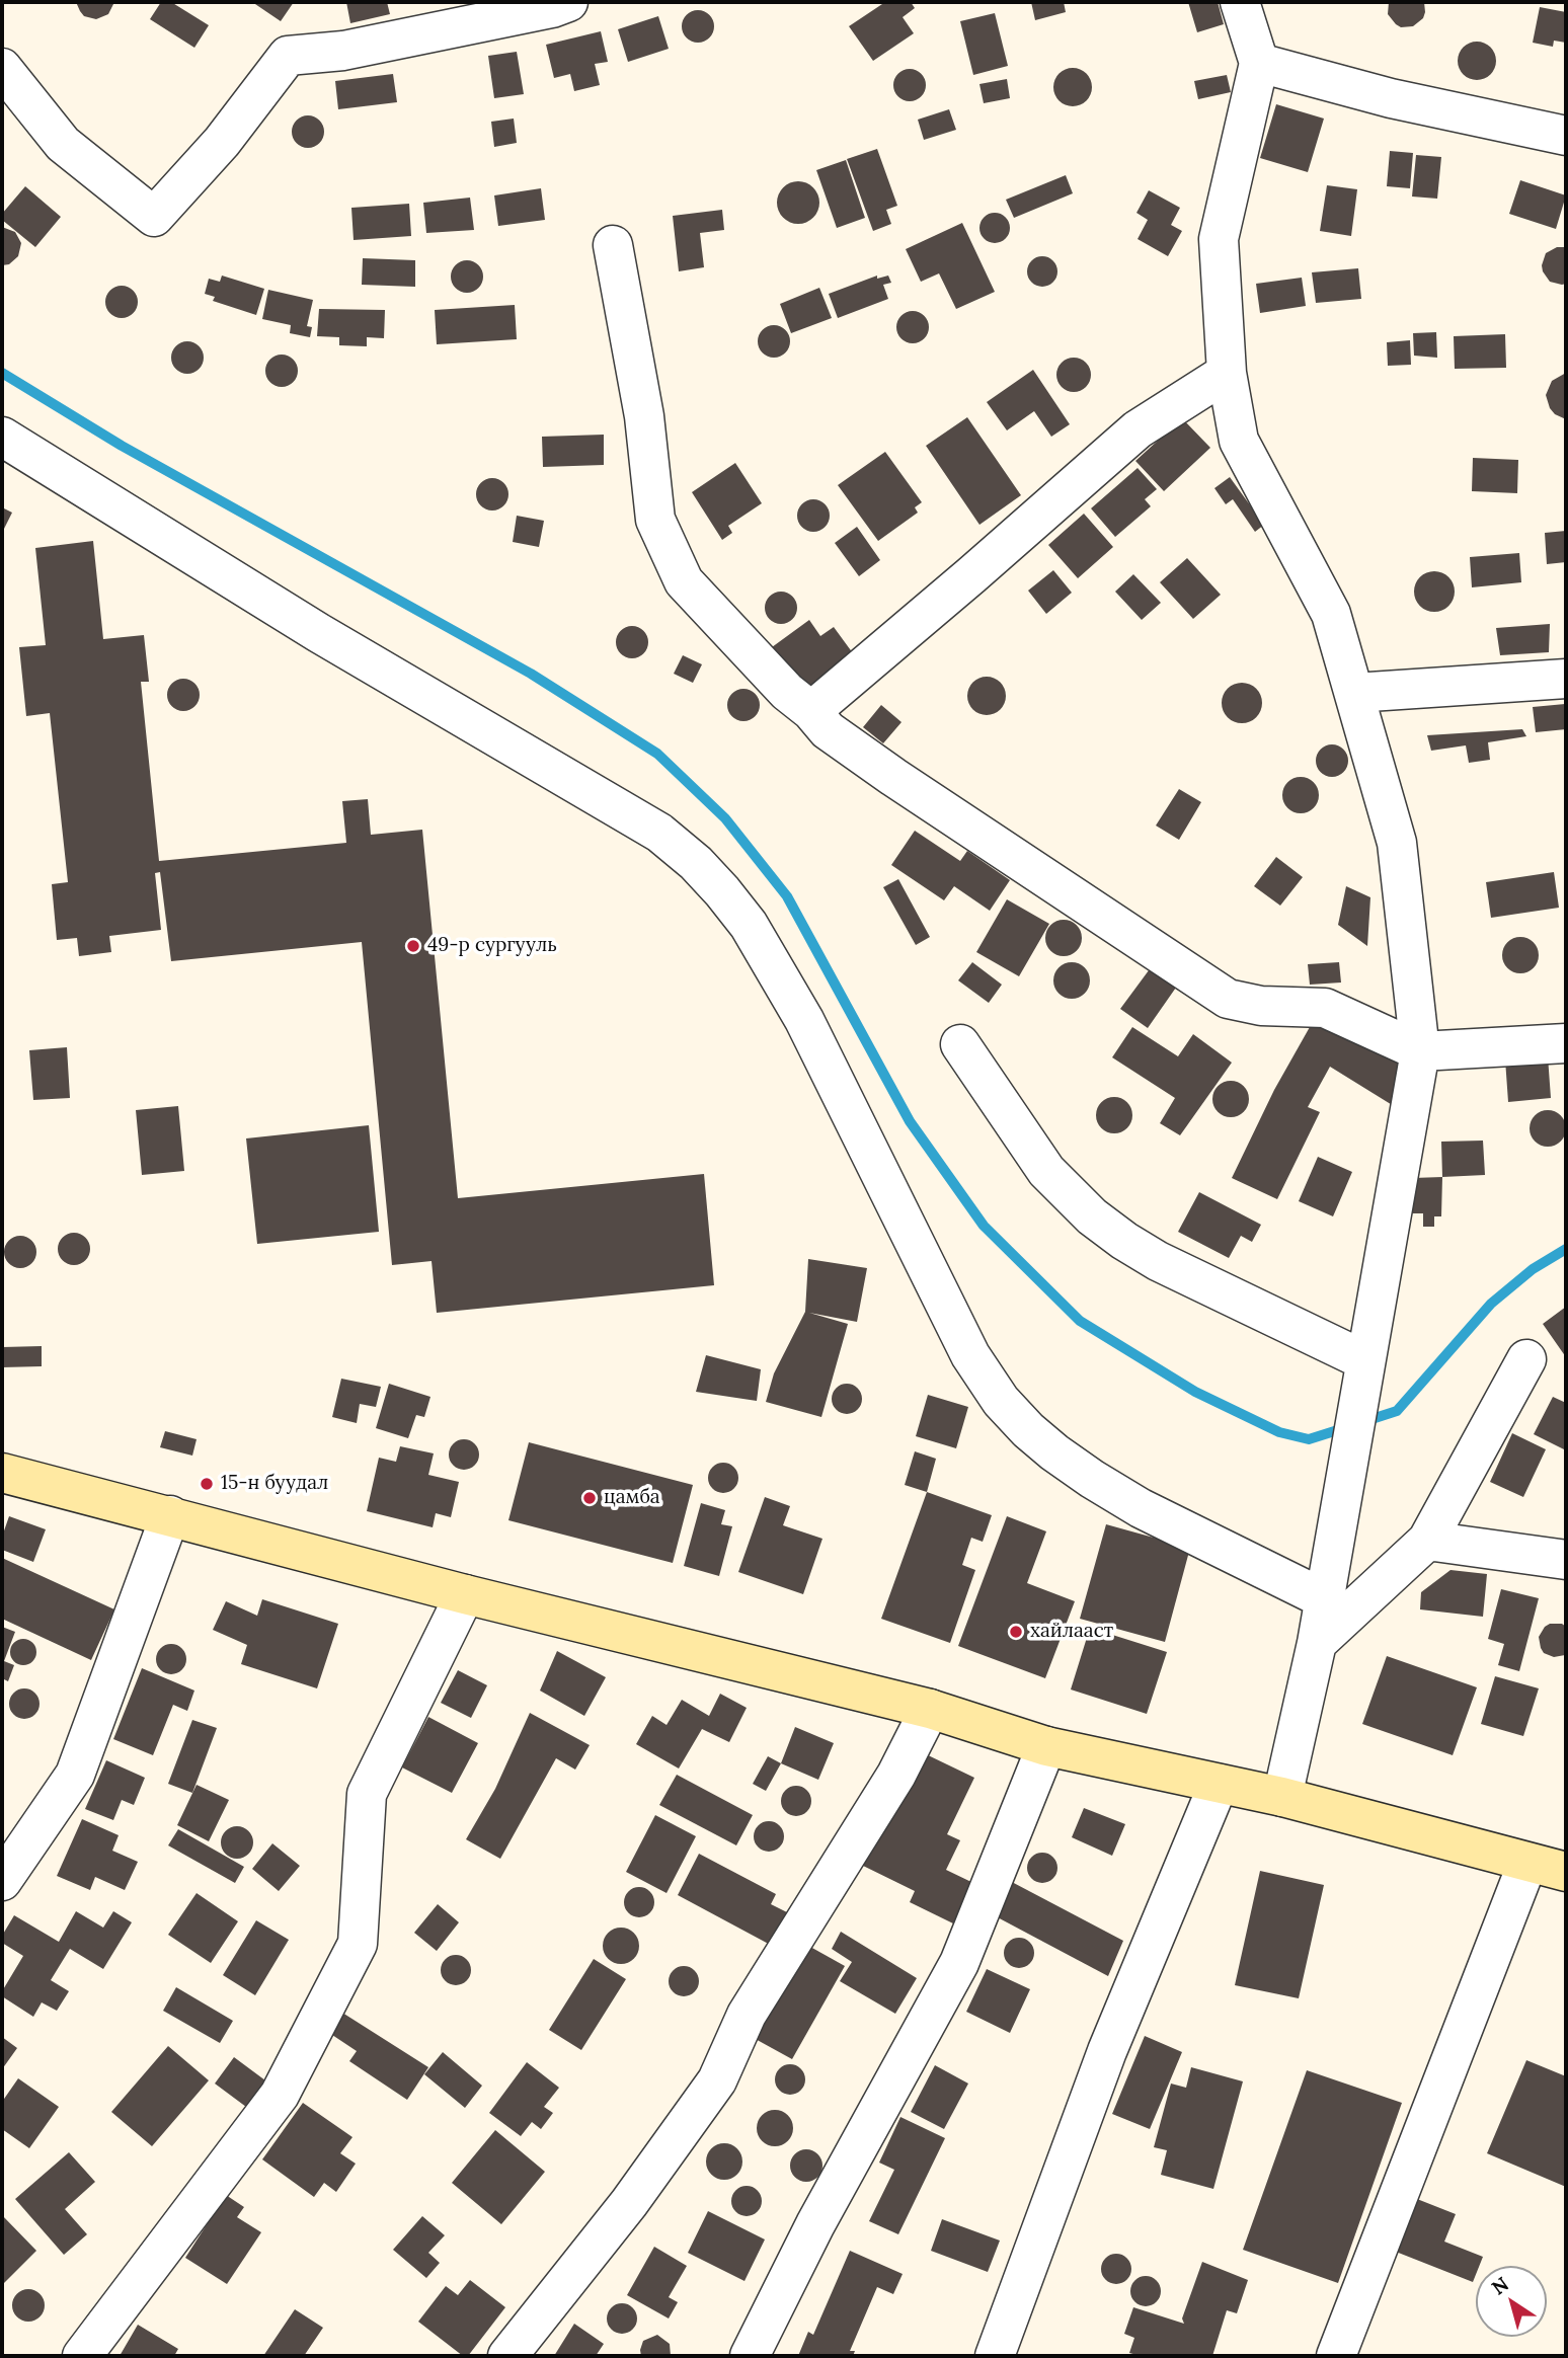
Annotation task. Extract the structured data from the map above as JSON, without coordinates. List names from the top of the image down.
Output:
{
  "places": [
    "49-р сургууль",
    "15-н буудал",
    "цамба",
    "хайлааст"
  ],
  "north": "top left"
}
